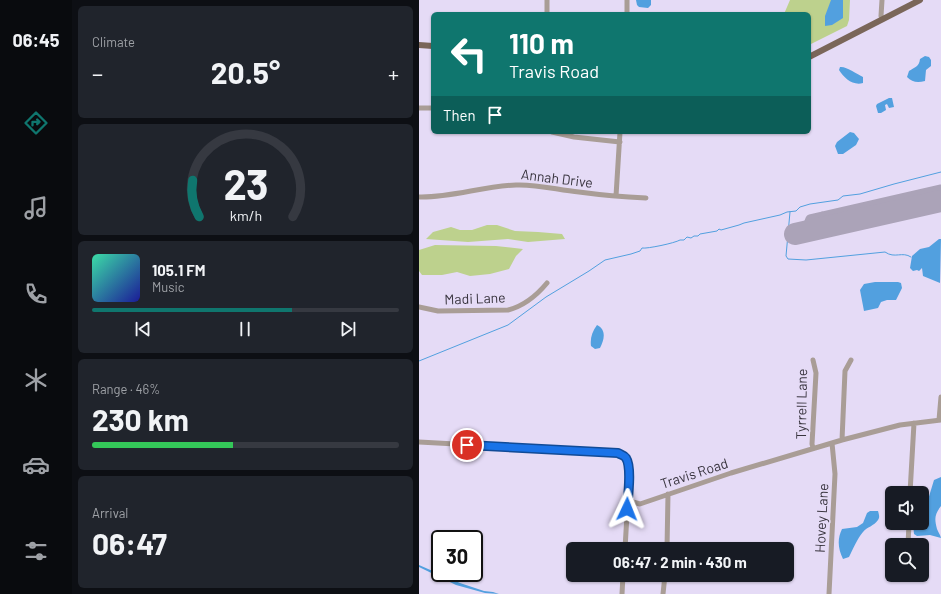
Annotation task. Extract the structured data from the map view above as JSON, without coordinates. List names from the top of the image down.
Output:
{
  "streets": {
    "street": [
      "Annah Drive",
      "Madi Lane",
      "Tyrrell Lane",
      "Travis Road",
      "Hovey Lane"
    ]
  },
  "crossings": [
    ["Tyrrell Lane", "Travis Road"],
    ["Travis Road", "Hovey Lane"]
  ],
  "page": {
    "tabs": "06:45",
    "tile": [
      "Climate",
      ["Range · 46%", "230 km"],
      ["Arrival", "06:47"]
    ],
    "turn": ["110 m", "Travis Road"],
    "heat": ["−", "20.5°", "+"],
    "then": "Then",
    "song": ["105.1 FM", "Music"],
    "limit": "30",
    "trip": "06:47 · 2 min · 430 m",
    "gauge": ["23", "km/h"]
  }
}
